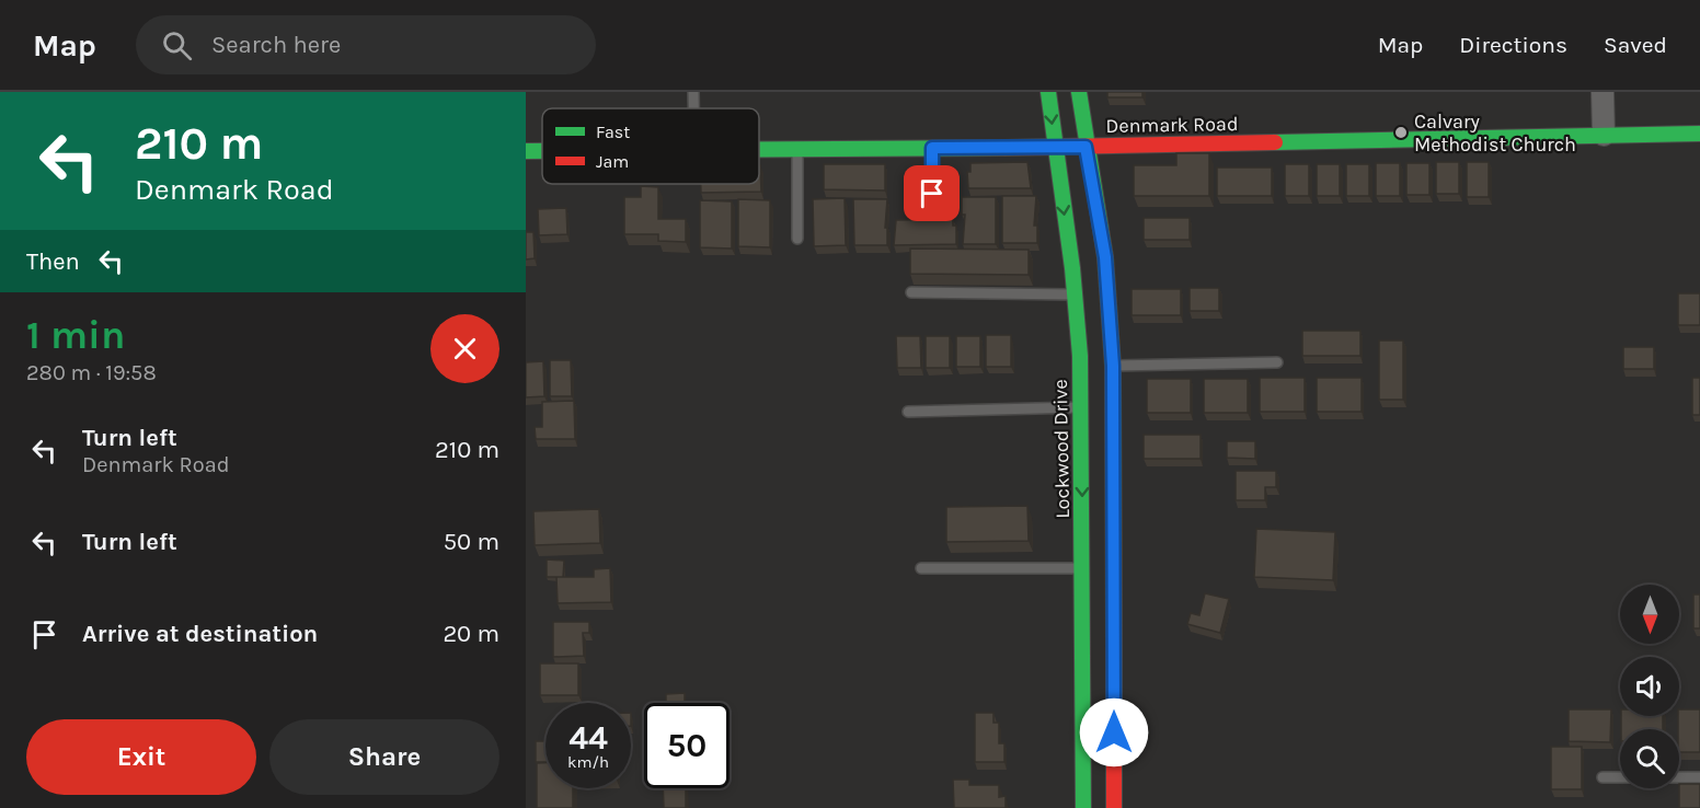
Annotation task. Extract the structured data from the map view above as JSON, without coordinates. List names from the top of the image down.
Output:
{
  "streets": {
    "main road": ["Denmark Road", "Lockwood Drive"]
  },
  "crossings": [
    ["Denmark Road", "Lockwood Drive"]
  ],
  "places": ["Calvary Methodist Church"],
  "legend": ["Fast", "Jam"],
  "north": "bottom",
  "page": {
    "header": "Map",
    "search": "Search here",
    "nav": ["Map", "Directions", "Saved"],
    "turn": ["210 m", "Denmark Road"],
    "then": "Then",
    "heading": ["1 min", "280 m · 19:58"],
    "list": [
      {
        "name": "Turn left",
        "note": "Denmark Road",
        "value": "210 m"
      },
      {
        "name": "Turn left",
        "value": "50 m"
      },
      {
        "name": "Arrive at destination",
        "value": "20 m"
      }
    ],
    "speed": "44 km/h",
    "limit": "50",
    "buttons": ["Exit", "Share"]
  }
}
